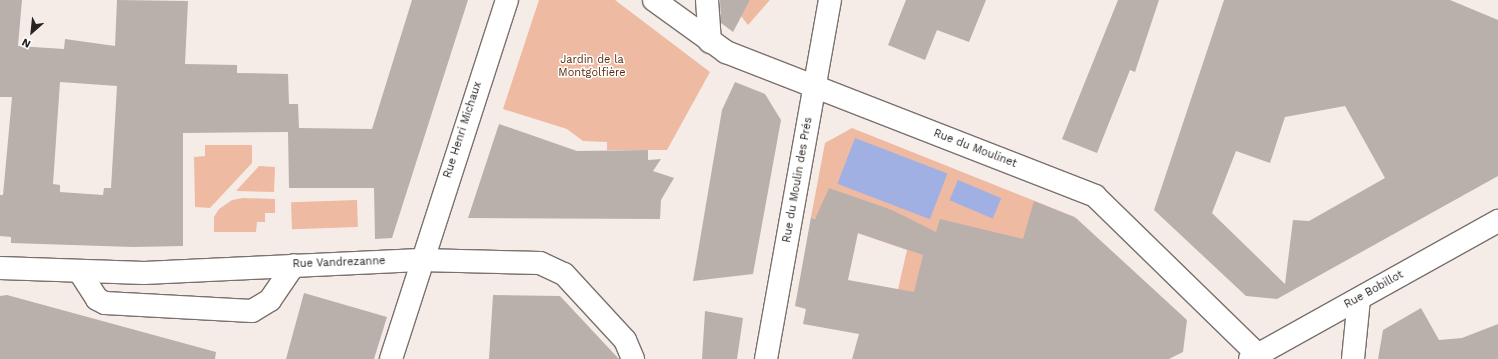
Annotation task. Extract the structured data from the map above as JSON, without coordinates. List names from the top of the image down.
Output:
{
  "streets": {
    "street": [
      "Rue Henri Michaux",
      "Rue du Moulinet",
      "Rue du Moulin des Prés",
      "Rue Vandrezanne",
      "Rue Bobillot"
    ]
  },
  "crossings": [
    ["Rue Henri Michaux", "Rue Vandrezanne"],
    ["Rue du Moulinet", "Rue du Moulin des Prés"],
    ["Rue du Moulinet", "Rue Bobillot"]
  ],
  "parks": ["Jardin de la Montgolfière"],
  "north": "bottom left"
}
